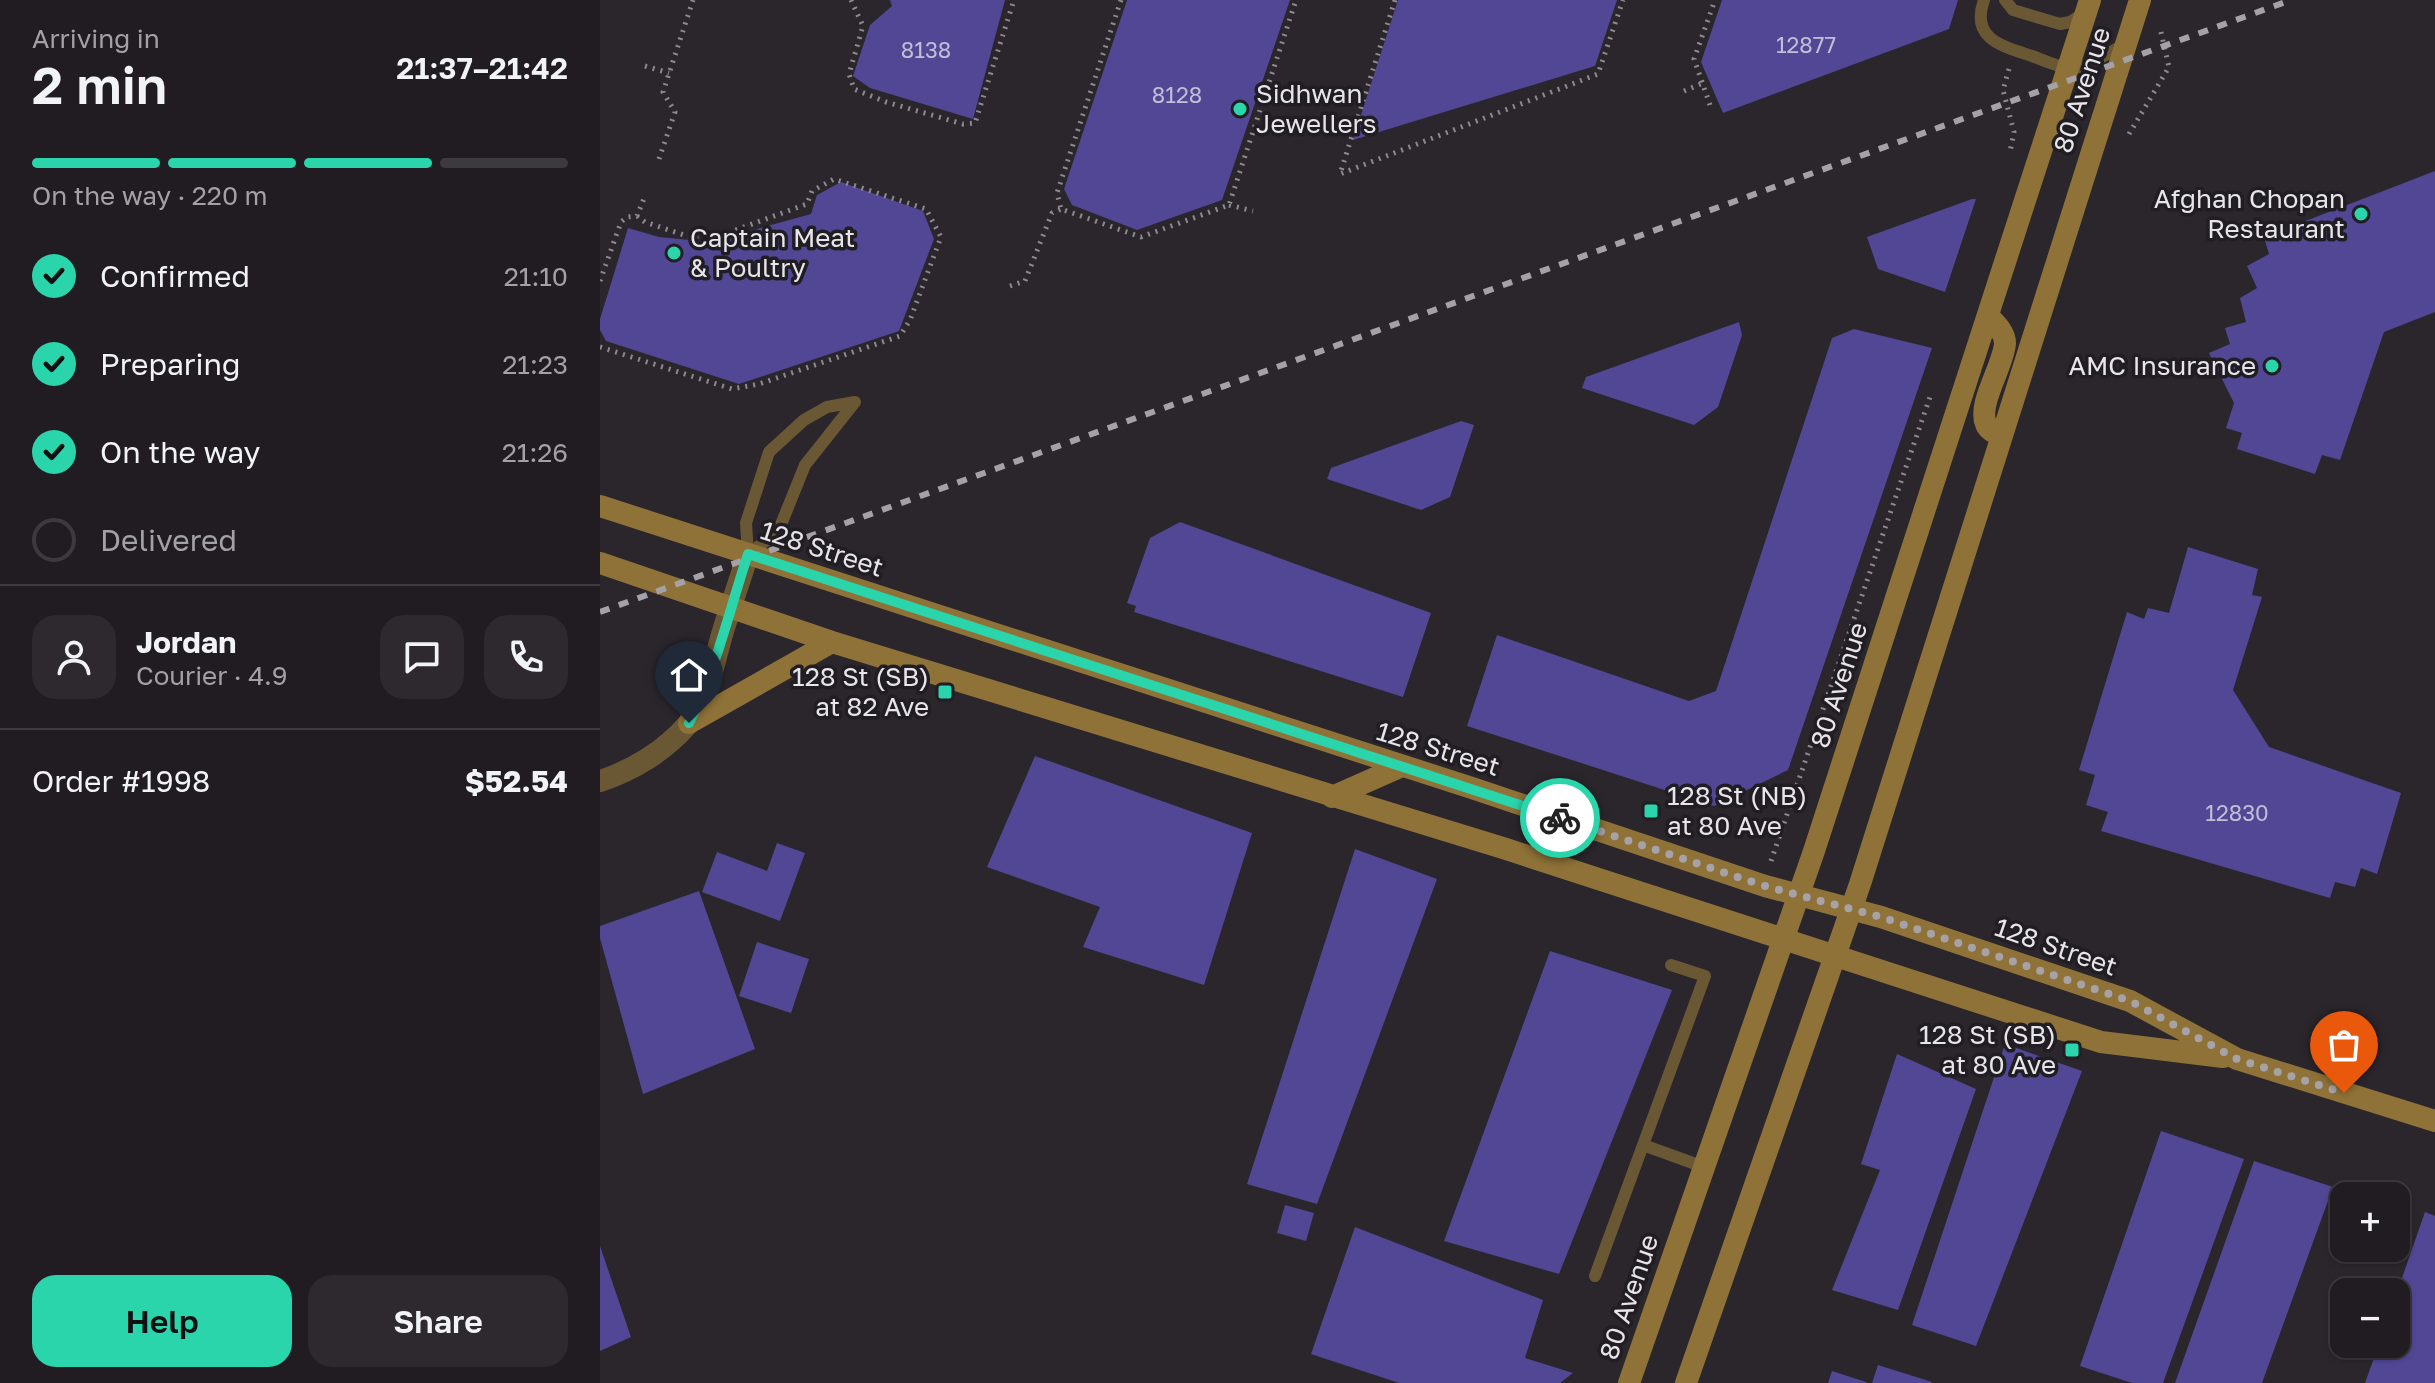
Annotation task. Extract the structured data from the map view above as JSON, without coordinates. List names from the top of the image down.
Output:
{
  "streets": {
    "main road": ["80 Avenue", "128 Street"]
  },
  "crossings": [
    ["80 Avenue", "128 Street"]
  ],
  "places": {
    "other": [
      "Sidhwan Jewellers",
      "Afghan Chopan Restaurant",
      "Captain Meat & Poultry",
      "AMC Insurance"
    ],
    "transit": ["128 St (SB) at 82 Ave", "128 St (NB) at 80 Ave", "128 St (SB) at 80 Ave"]
  },
  "house_numbers": [
    "12877",
    "8138",
    "8128",
    "12830"
  ],
  "page": {
    "heading": ["2 min", "Arriving in", "21:37–21:42"],
    "panel": [
      "Jordan",
      "Courier · 4.9",
      "Order #1998",
      "$52.54"
    ],
    "bar": "On the way · 220 m",
    "list": [
      ["Confirmed", "21:10"],
      ["Preparing", "21:23"],
      ["On the way", "21:26"],
      "Delivered"
    ],
    "map_buttons": ["+", "−"],
    "buttons": ["Help", "Share"]
  }
}
